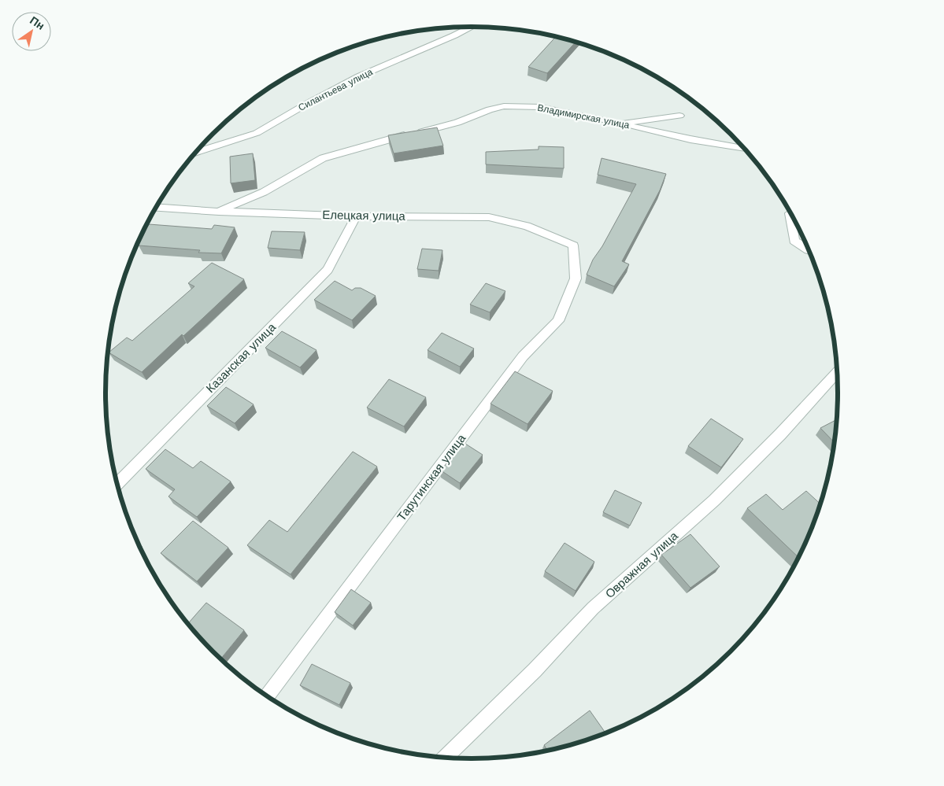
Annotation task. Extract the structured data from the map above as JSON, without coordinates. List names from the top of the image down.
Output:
{
  "streets": {
    "street": [
      "Силантьева улица",
      "Владимирская улица",
      "Елецкая улица",
      "Казанская улица",
      "Тарутинская улица",
      "Овражная улица"
    ]
  },
  "crossings": [
    ["Владимирская улица", "Елецкая улица"],
    ["Елецкая улица", "Казанская улица"],
    ["Елецкая улица", "Тарутинская улица"]
  ],
  "north": "top right"
}
